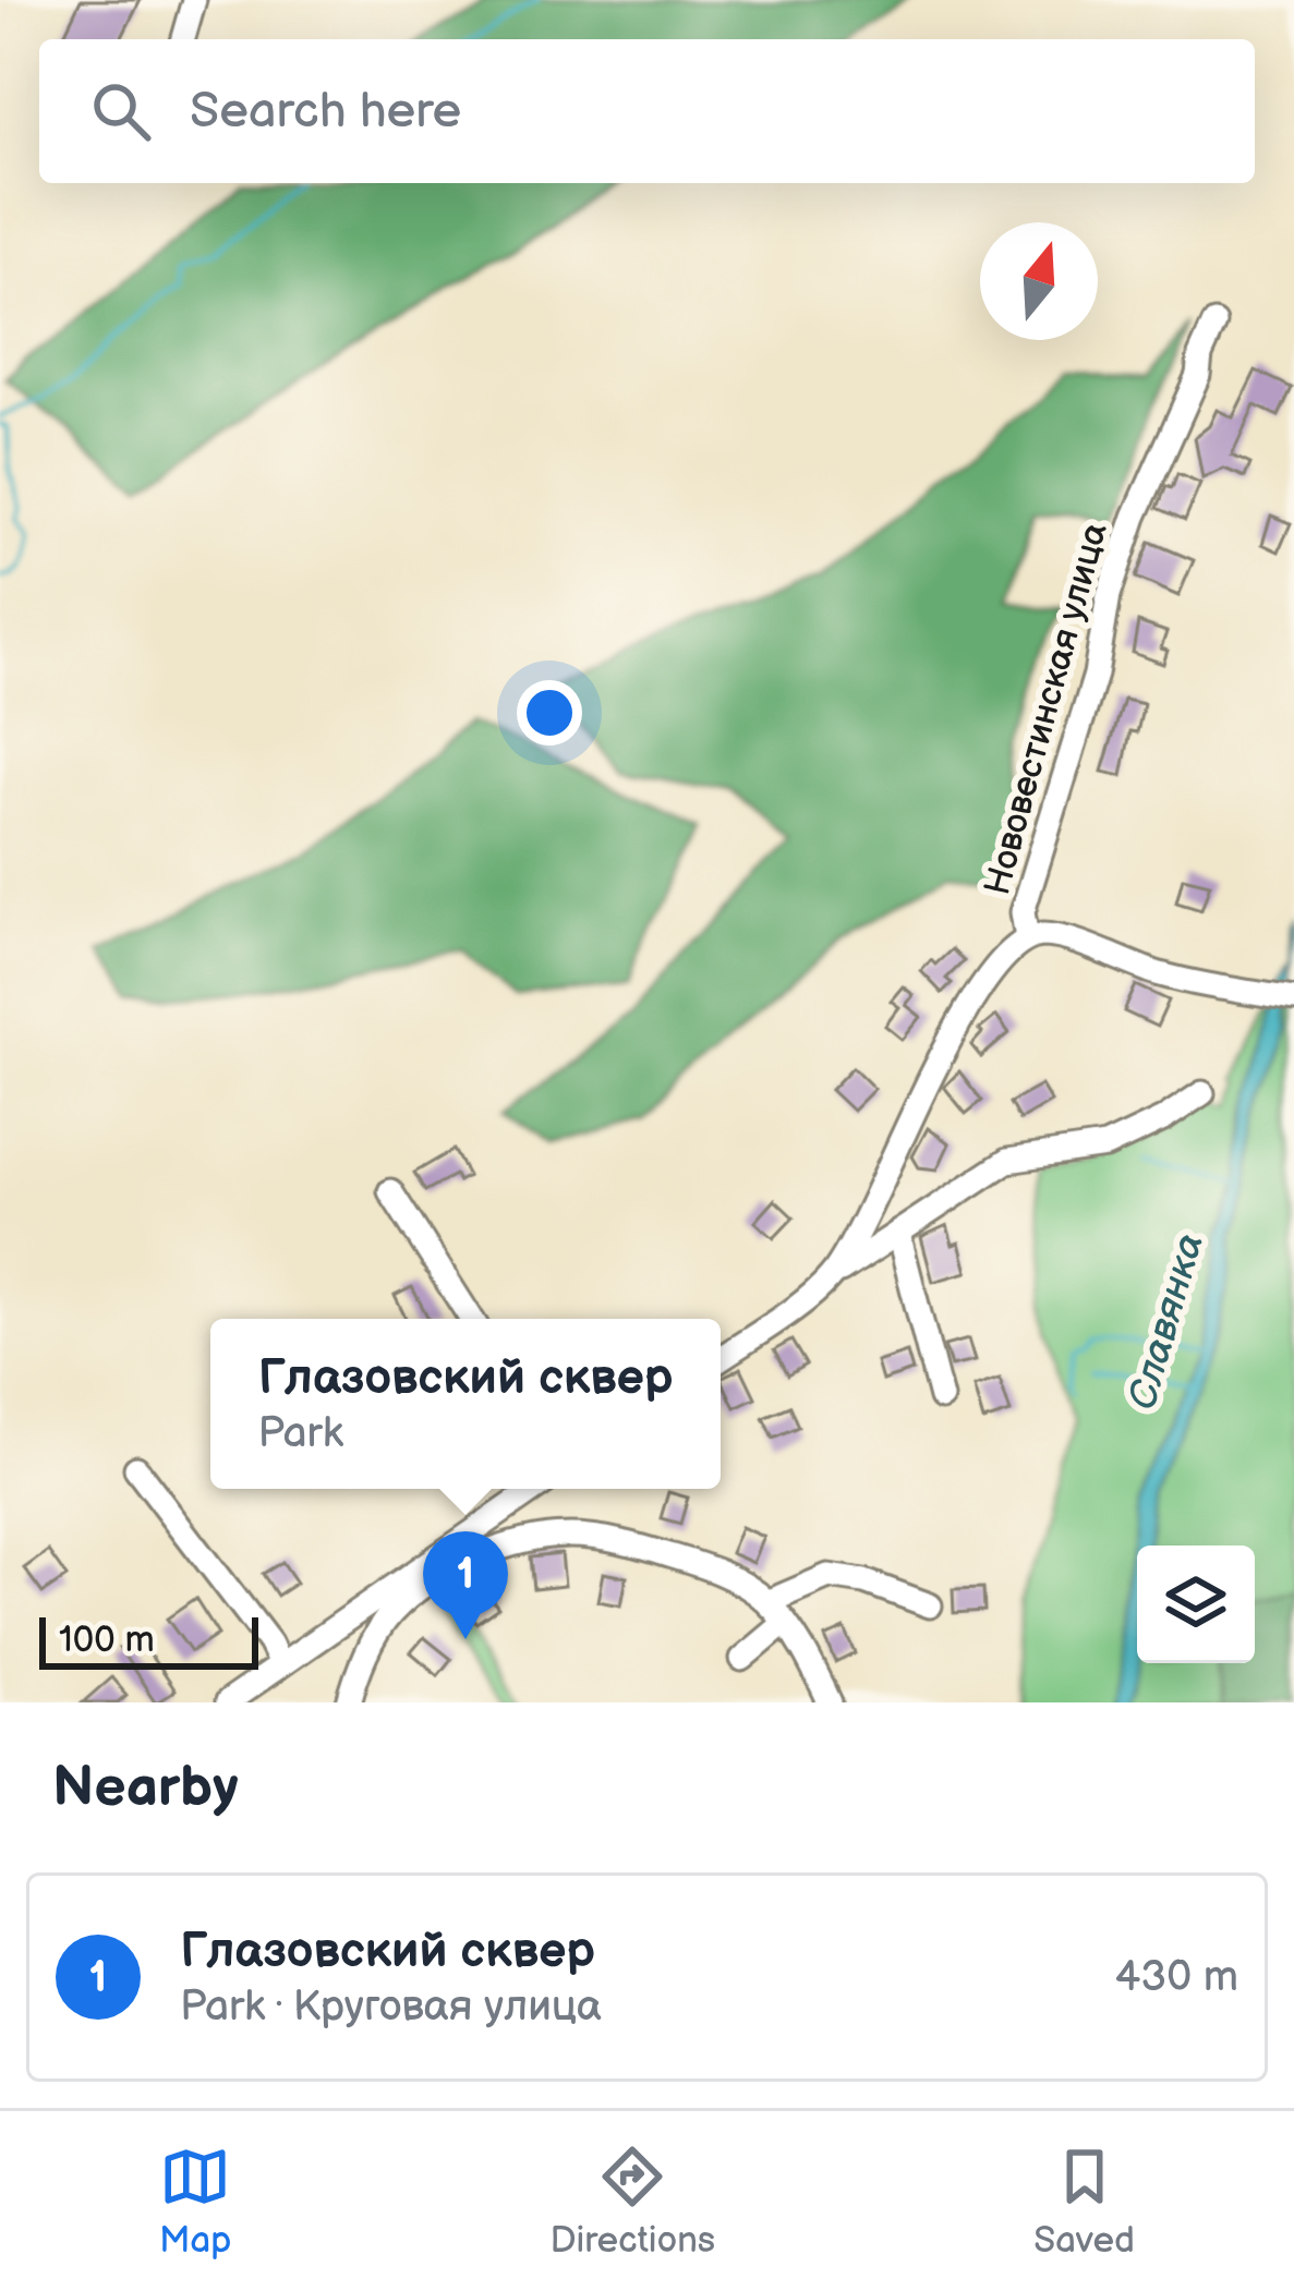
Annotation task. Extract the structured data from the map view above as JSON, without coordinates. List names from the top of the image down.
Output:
{
  "streets": {
    "street": ["Нововестинская улица"]
  },
  "water": ["Славянка"],
  "scale_bar": "100 m",
  "north": "top",
  "page": {
    "search": "Search here",
    "popup": ["Глазовский сквер", "Park"],
    "pins": "1",
    "scale": "100 m",
    "heading": "Nearby",
    "list": [
      {
        "mark": "1",
        "name": "Глазовский сквер",
        "note": "Park · Круговая улица",
        "value": "430 m"
      }
    ],
    "nav": ["Map", "Directions", "Saved"]
  }
}
